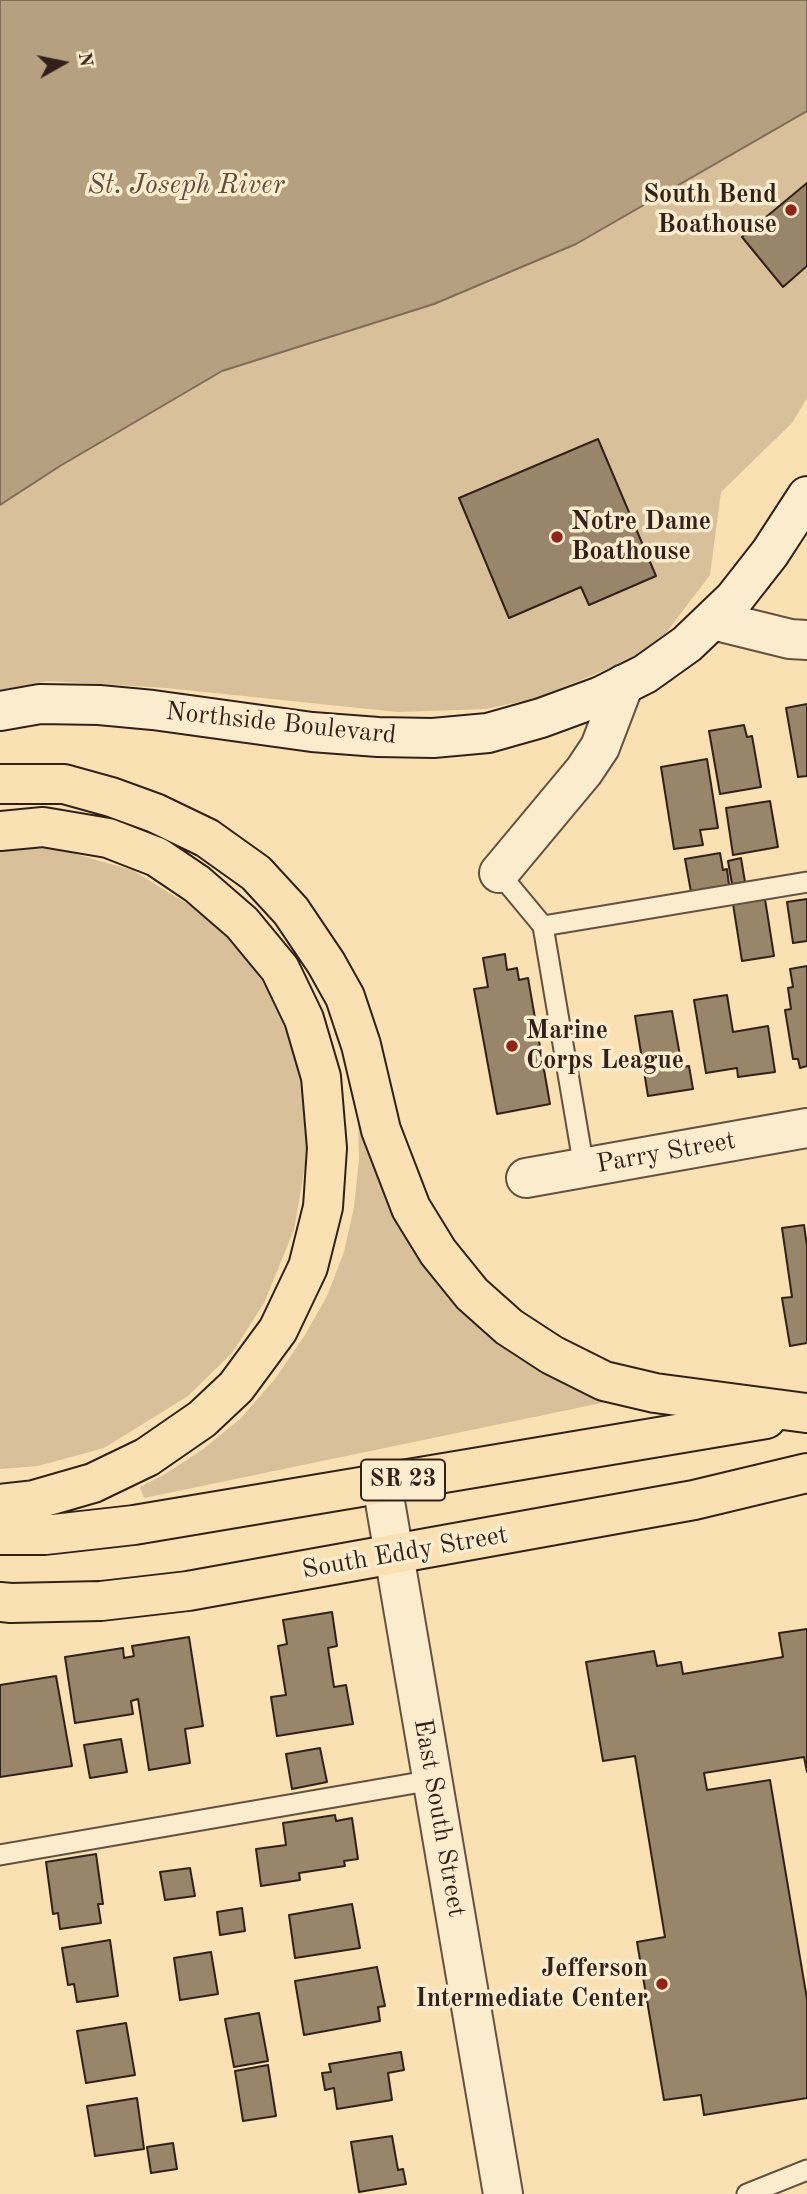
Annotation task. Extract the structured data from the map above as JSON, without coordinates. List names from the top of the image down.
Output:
{
  "streets": {
    "main road": ["SR 23", "South Eddy Street"],
    "street": ["Northside Boulevard", "Parry Street", "East South Street"]
  },
  "crossings": [
    ["SR 23", "East South Street"],
    ["South Eddy Street", "East South Street"]
  ],
  "water": ["St. Joseph River"],
  "places": [
    "South Bend Boathouse",
    "Notre Dame Boathouse",
    "Marine Corps League",
    "Jefferson Intermediate Center"
  ],
  "north": "right"
}
